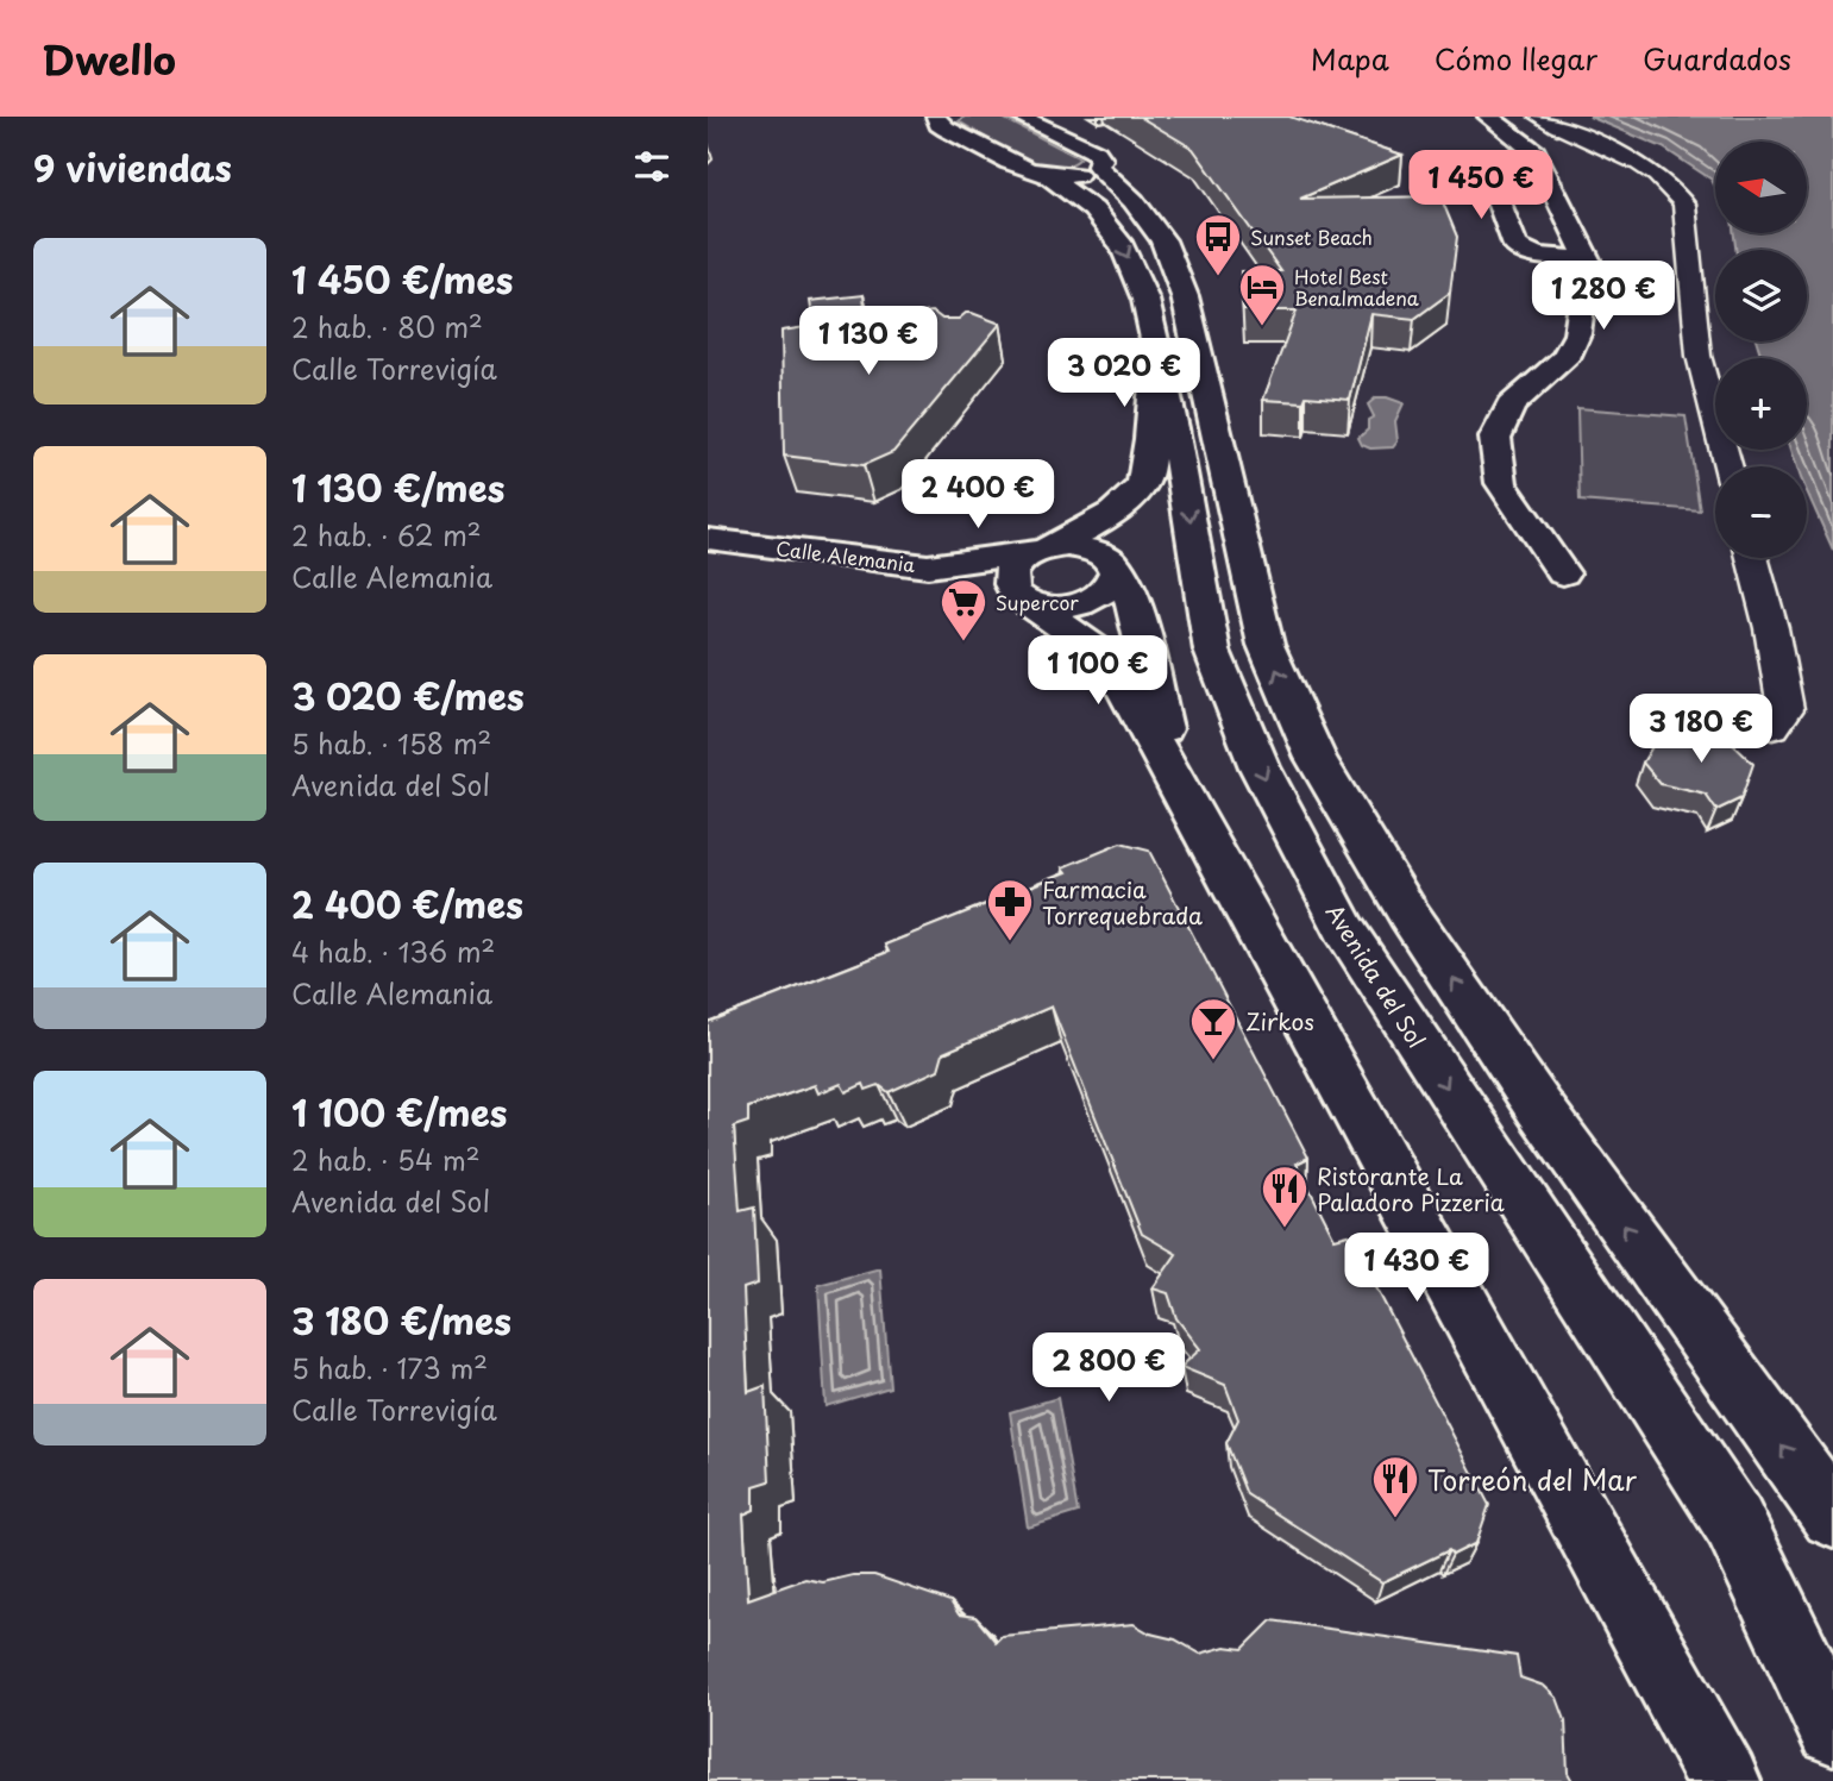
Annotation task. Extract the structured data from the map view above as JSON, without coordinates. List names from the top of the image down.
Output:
{
  "streets": {
    "main road": ["Calle Alemania", "Avenida del Sol"]
  },
  "places": {
    "bus stop": ["Sunset Beach"],
    "hotel": ["Hotel Best Benalmadena"],
    "supermarket": ["Supercor"],
    "pharmacy": ["Farmacia Torrequebrada"],
    "bar": ["Zirkos"],
    "restaurant": ["Ristorante La Paladoro Pizzeria", "Torreón del Mar"]
  },
  "north": "left",
  "page": {
    "header": "Dwello",
    "nav": ["Mapa", "Cómo llegar", "Guardados"],
    "heading": "9 viviendas",
    "map_buttons": ["+", "−"],
    "price": [
      "1 450 €",
      "1 280 €",
      "1 130 €",
      "3 020 €",
      "2 400 €",
      "1 100 €",
      "3 180 €",
      "1 430 €",
      "2 800 €"
    ],
    "list": [
      {
        "name": "1 450 €/mes",
        "note": "2 hab. · 80 m² · Calle Torrevigía"
      },
      {
        "name": "1 130 €/mes",
        "note": "2 hab. · 62 m² · Calle Alemania"
      },
      {
        "name": "3 020 €/mes",
        "note": "5 hab. · 158 m² · Avenida del Sol"
      },
      {
        "name": "2 400 €/mes",
        "note": "4 hab. · 136 m² · Calle Alemania"
      },
      {
        "name": "1 100 €/mes",
        "note": "2 hab. · 54 m² · Avenida del Sol"
      },
      {
        "name": "3 180 €/mes",
        "note": "5 hab. · 173 m² · Calle Torrevigía"
      }
    ]
  }
}
